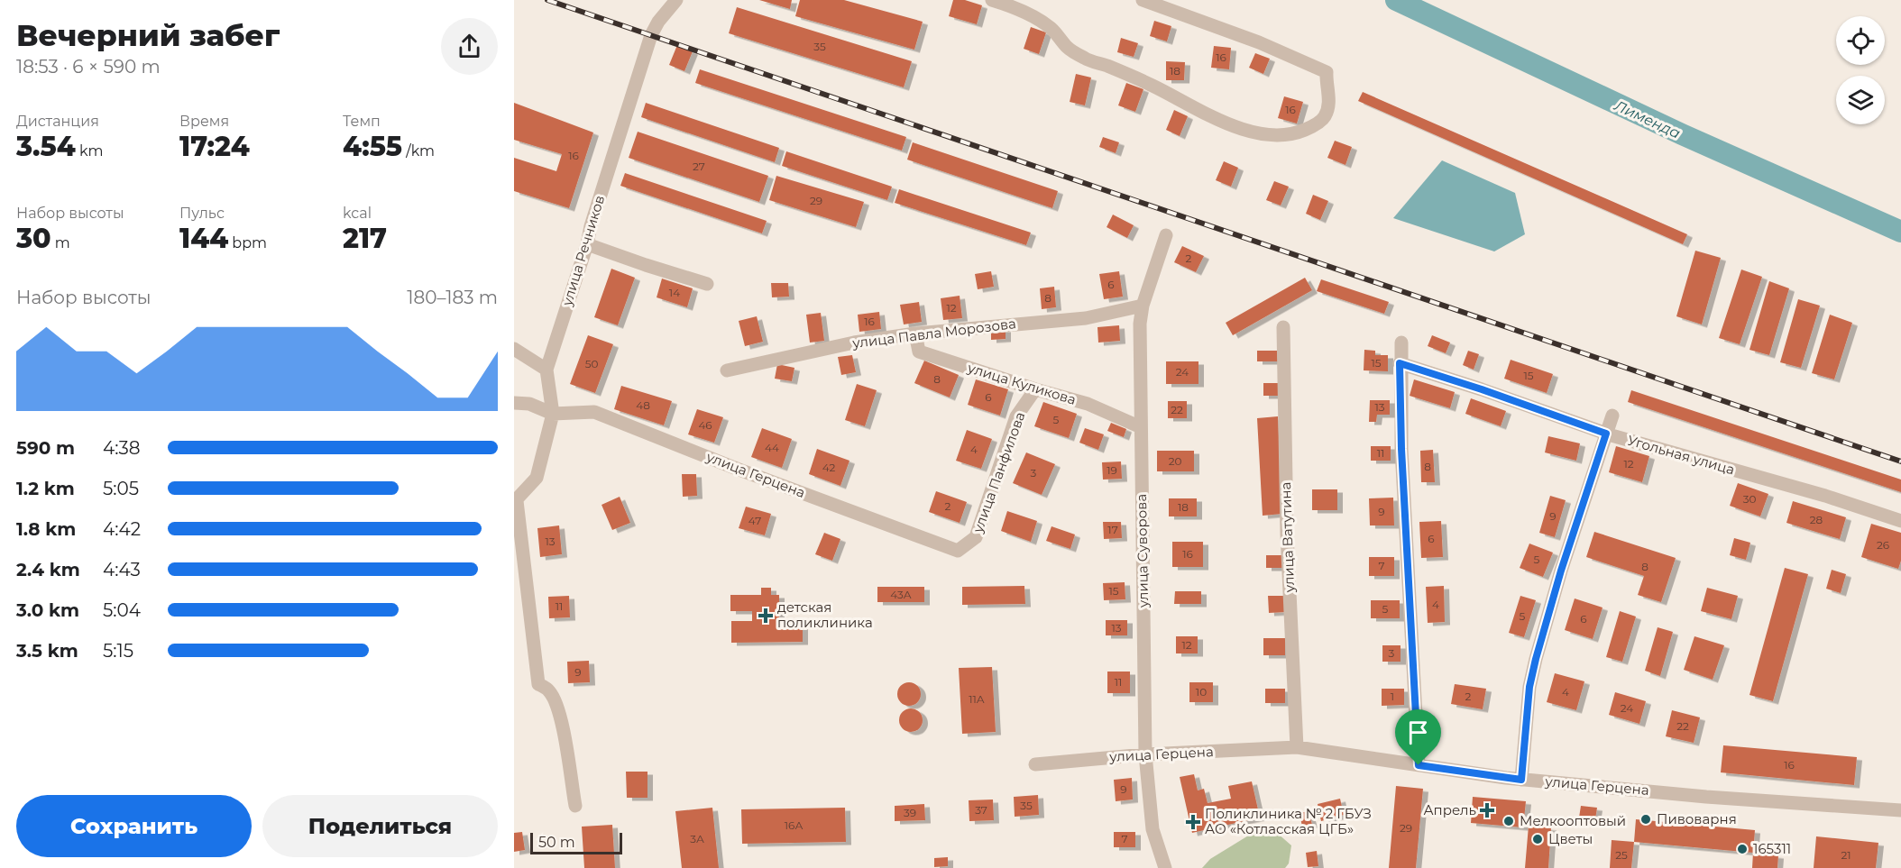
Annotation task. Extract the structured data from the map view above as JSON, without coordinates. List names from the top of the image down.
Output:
{
  "streets": {
    "street": [
      "улица Речников",
      "улица Павла Морозова",
      "улица Куликова",
      "Угольная улица",
      "улица Панфилова",
      "улица Герцена",
      "улица Ватутина",
      "улица Суворова"
    ]
  },
  "crossings": [
    ["улица Речников", "улица Герцена"],
    ["улица Павла Морозова", "улица Куликова"],
    ["улица Павла Морозова", "улица Суворова"],
    ["улица Куликова", "улица Панфилова"],
    ["улица Куликова", "улица Суворова"],
    ["улица Панфилова", "улица Герцена"],
    ["улица Герцена", "улица Ватутина"],
    ["улица Герцена", "улица Суворова"]
  ],
  "water": ["Лименда"],
  "places": {
    "health": ["детская поликлиника", "Апрель", "Поликлиника № 2 ГБУЗ АО «Котласская ЦГБ»"],
    "other": [
      "Пивоварня",
      "Мелкооптовый",
      "Цветы",
      "165311"
    ]
  },
  "house_numbers": [
    "35",
    "16",
    "18",
    "16",
    "16",
    "27",
    "29",
    "2",
    "6",
    "14",
    "8",
    "12",
    "16",
    "15",
    "50",
    "24",
    "15",
    "8",
    "6",
    "48",
    "13",
    "22",
    "5",
    "46",
    "44",
    "4",
    "11",
    "20",
    "12",
    "8",
    "42",
    "19",
    "3",
    "30",
    "2",
    "18",
    "9",
    "9",
    "28",
    "47",
    "17",
    "6",
    "13",
    "26",
    "16",
    "5",
    "7",
    "8",
    "15",
    "43А",
    "4",
    "11",
    "5",
    "5",
    "6",
    "13",
    "12",
    "3",
    "9",
    "11",
    "10",
    "4",
    "1",
    "2",
    "11А",
    "24",
    "22",
    "16",
    "9",
    "35",
    "37",
    "39",
    "16А",
    "29",
    "3А",
    "7",
    "25",
    "21"
  ],
  "scale_bar": "50 m",
  "page": {
    "heading": ["Вечерний забег", "18:53 · 6 × 590 m"],
    "stats": [
      ["Дистанция", "3.54 km"],
      ["Время", "17:24"],
      ["Темп", "4:55 /km"],
      ["Набор высоты", "30 m"],
      ["Пульс", "144 bpm"],
      ["kcal", "217"]
    ],
    "chart": ["Набор высоты", "180–183 m"],
    "list": [
      {
        "name": "590 m",
        "note": "4:38"
      },
      {
        "name": "1.2 km",
        "note": "5:05"
      },
      {
        "name": "1.8 km",
        "note": "4:42"
      },
      {
        "name": "2.4 km",
        "note": "4:43"
      },
      {
        "name": "3.0 km",
        "note": "5:04"
      },
      {
        "name": "3.5 km",
        "note": "5:15"
      }
    ],
    "buttons": ["Сохранить", "Поделиться"],
    "scale": "50 m"
  }
}
